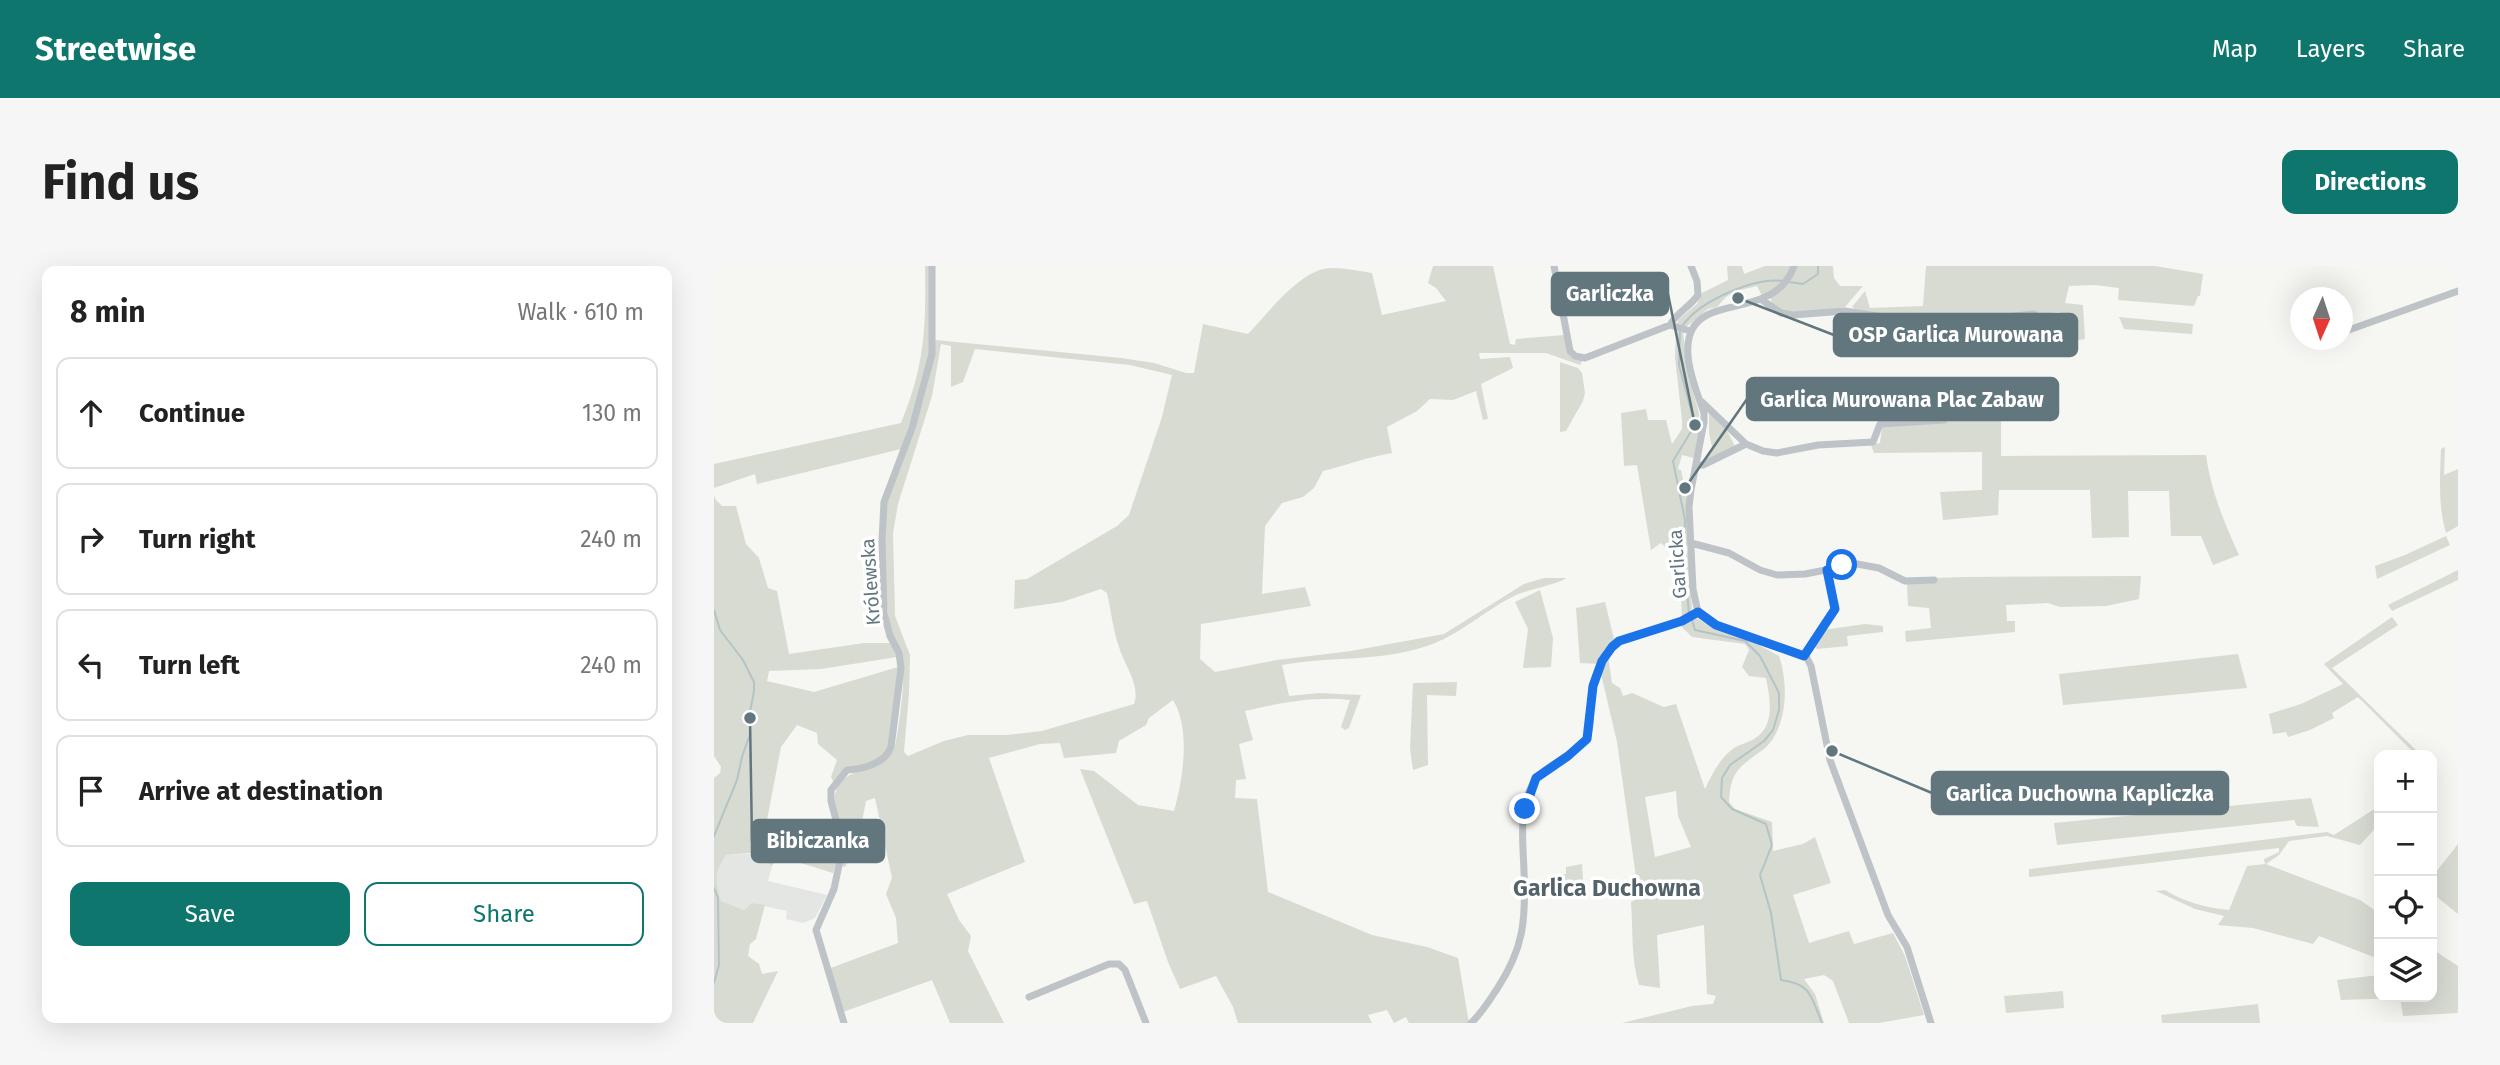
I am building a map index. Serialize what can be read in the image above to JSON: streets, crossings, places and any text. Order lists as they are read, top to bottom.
{
  "streets": {
    "street": ["Garlicka", "Królewska"]
  },
  "districts": ["Garlica Duchowna"],
  "places": [
    "OSP Garlica Murowana",
    "Garliczka",
    "Garlica Murowana Plac Zabaw",
    "Bibiczanka",
    "Garlica Duchowna Kapliczka"
  ],
  "north": "bottom",
  "page": {
    "header": "Streetwise",
    "nav": ["Map", "Layers", "Share"],
    "buttons": [
      "Directions",
      ["Save", "Share"]
    ],
    "title": "Find us",
    "heading": ["8 min", "Walk · 610 m"],
    "list": [
      ["Continue", "130 m"],
      ["Turn right", "240 m"],
      ["Turn left", "240 m"],
      "Arrive at destination"
    ],
    "map_buttons": ["+", "−"]
  }
}
